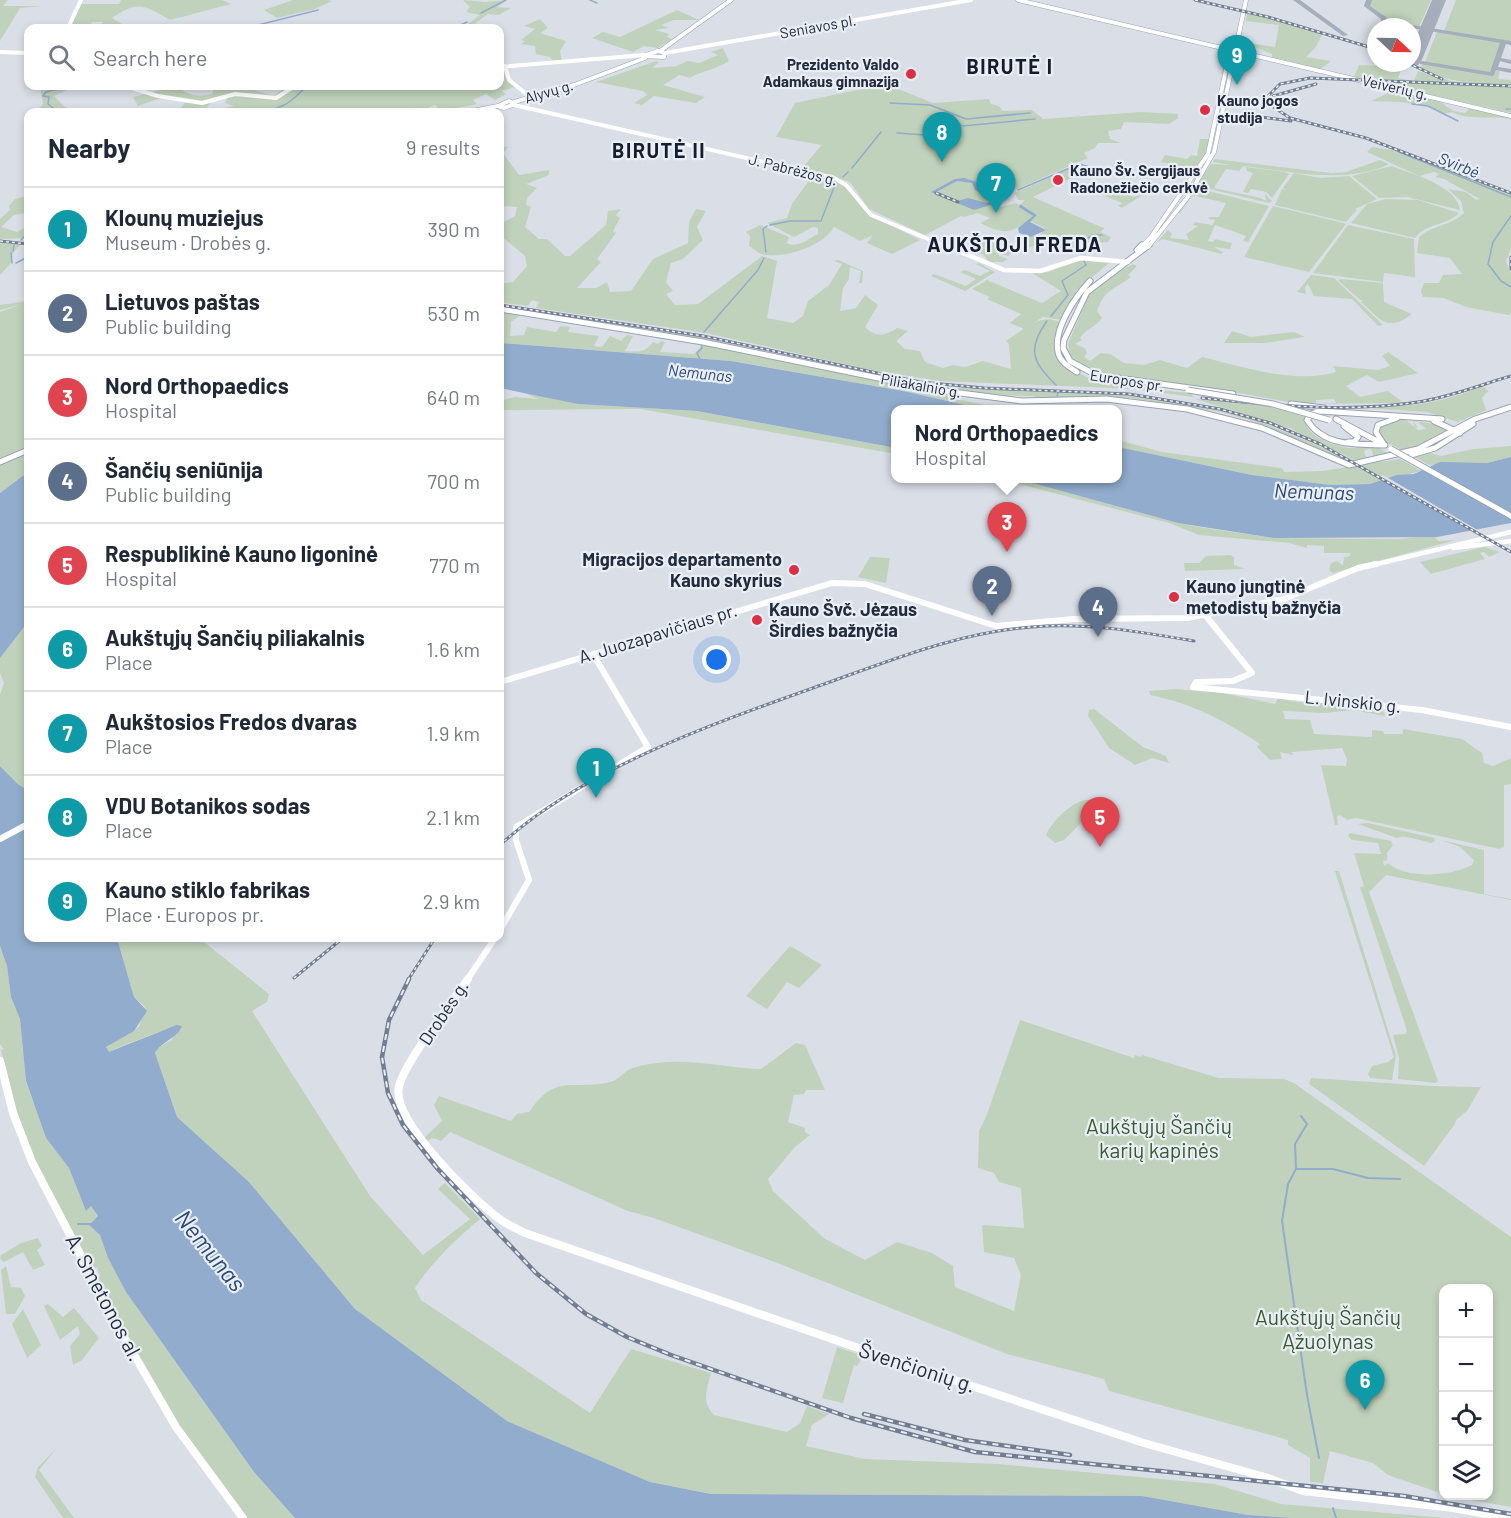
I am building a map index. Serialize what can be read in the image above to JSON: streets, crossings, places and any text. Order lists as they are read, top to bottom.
{
  "streets": {
    "main road": [
      "Seniavos pl.",
      "Veiverių g.",
      "Alyvų g.",
      "Europos pr.",
      "Piliakalnio g."
    ],
    "street": [
      "J. Pabrėžos g.",
      "A. Juozapavičiaus pr.",
      "L. Ivinskio g.",
      "Drobės g.",
      "A. Smetonos al.",
      "Švenčionių g."
    ]
  },
  "crossings": [
    ["Seniavos pl.", "Alyvų g."],
    ["Veiverių g.", "Europos pr."],
    ["Alyvų g.", "J. Pabrėžos g."],
    ["J. Pabrėžos g.", "Europos pr."],
    ["A. Juozapavičiaus pr.", "L. Ivinskio g."],
    ["Drobės g.", "Švenčionių g."]
  ],
  "districts": ["BIRUTĖ I", "BIRUTĖ II", "AUKŠTOJI FREDA"],
  "water": ["Svirbė", "Nemunas"],
  "parks": ["Aukštųjų Šančių karių kapinės", "Aukštųjų Šančių Ąžuolynas"],
  "places": [
    "Prezidento Valdo Adamkaus gimnazija",
    "Kauno jogos studija",
    "Kauno Šv. Sergijaus Radonežiečio cerkvė",
    "Migracijos departamento Kauno skyrius",
    "Kauno jungtinė metodistų bažnyčia",
    "Kauno Švč. Jėzaus Širdies bažnyčia"
  ],
  "north": "right",
  "page": {
    "search": "Search here",
    "pins": [
      "9",
      "8",
      "7",
      "3",
      "2",
      "4",
      "1",
      "5",
      "6"
    ],
    "heading": ["Nearby", "9 results"],
    "list": [
      {
        "mark": "1",
        "name": "Klounų muziejus",
        "note": "Museum · Drobės g.",
        "value": "390 m"
      },
      {
        "mark": "2",
        "name": "Lietuvos paštas",
        "note": "Public building",
        "value": "530 m"
      },
      {
        "mark": "3",
        "name": "Nord Orthopaedics",
        "note": "Hospital",
        "value": "640 m"
      },
      {
        "mark": "4",
        "name": "Šančių seniūnija",
        "note": "Public building",
        "value": "700 m"
      },
      {
        "mark": "5",
        "name": "Respublikinė Kauno ligoninė",
        "note": "Hospital",
        "value": "770 m"
      },
      {
        "mark": "6",
        "name": "Aukštųjų Šančių piliakalnis",
        "note": "Place",
        "value": "1.6 km"
      },
      {
        "mark": "7",
        "name": "Aukštosios Fredos dvaras",
        "note": "Place",
        "value": "1.9 km"
      },
      {
        "mark": "8",
        "name": "VDU Botanikos sodas",
        "note": "Place",
        "value": "2.1 km"
      },
      {
        "mark": "9",
        "name": "Kauno stiklo fabrikas",
        "note": "Place · Europos pr.",
        "value": "2.9 km"
      }
    ],
    "popup": ["Nord Orthopaedics", "Hospital"],
    "map_buttons": ["+", "−"]
  }
}
